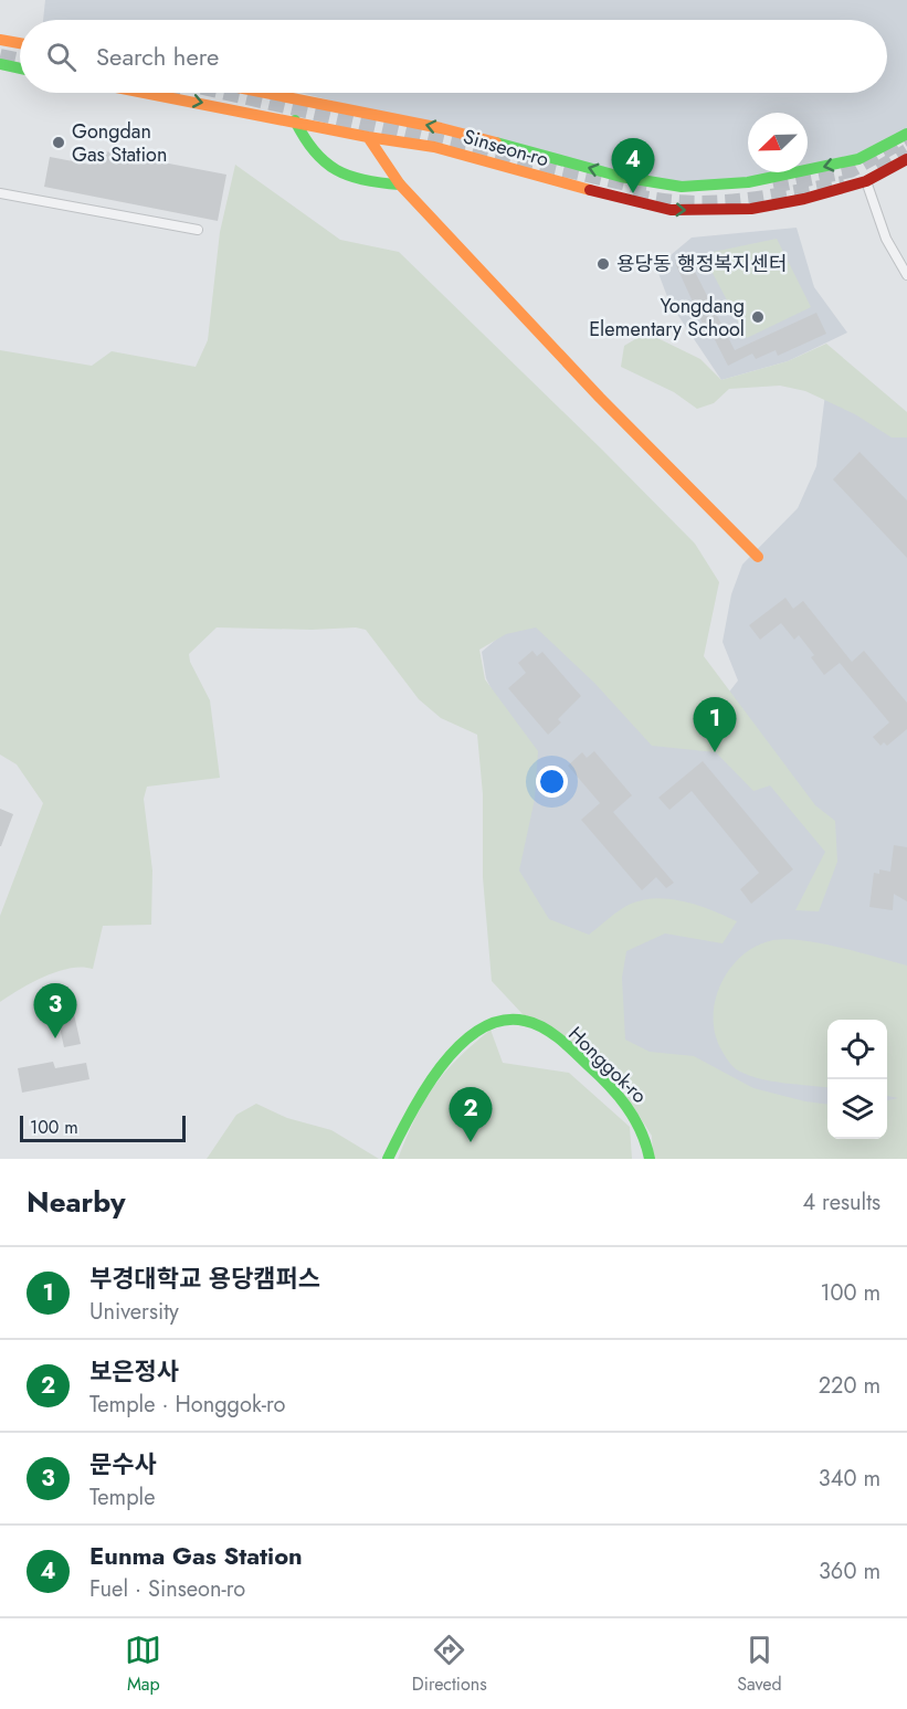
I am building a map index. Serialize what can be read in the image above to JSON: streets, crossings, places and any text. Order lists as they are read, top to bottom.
{
  "streets": {
    "main road": ["Sinseon-ro", "Honggok-ro"]
  },
  "places": ["Gongdan Gas Station", "용당동 행정복지센터", "Yongdang Elementary School"],
  "scale_bar": "100 m",
  "north": "bottom left",
  "page": {
    "search": "Search here",
    "pins": [
      "4",
      "1",
      "3",
      "2"
    ],
    "scale": "100 m",
    "heading": ["Nearby", "4 results"],
    "list": [
      {
        "mark": "1",
        "name": "부경대학교 용당캠퍼스",
        "note": "University",
        "value": "100 m"
      },
      {
        "mark": "2",
        "name": "보은정사",
        "note": "Temple · Honggok-ro",
        "value": "220 m"
      },
      {
        "mark": "3",
        "name": "문수사",
        "note": "Temple",
        "value": "340 m"
      },
      {
        "mark": "4",
        "name": "Eunma Gas Station",
        "note": "Fuel · Sinseon-ro",
        "value": "360 m"
      }
    ],
    "nav": ["Map", "Directions", "Saved"]
  }
}
